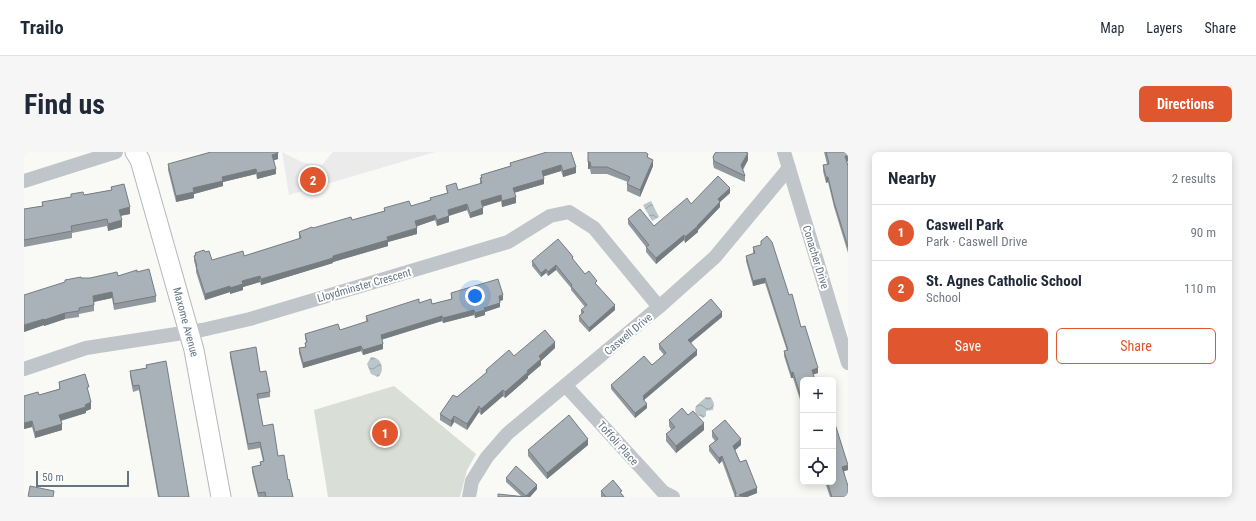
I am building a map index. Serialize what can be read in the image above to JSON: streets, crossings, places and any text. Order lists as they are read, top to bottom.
{
  "streets": {
    "street": [
      "Conacher Drive",
      "Lloydminster Crescent",
      "Maxome Avenue",
      "Caswell Drive",
      "Toffoli Place"
    ]
  },
  "crossings": [
    ["Conacher Drive", "Caswell Drive"],
    ["Lloydminster Crescent", "Maxome Avenue"],
    ["Lloydminster Crescent", "Caswell Drive"],
    ["Caswell Drive", "Toffoli Place"]
  ],
  "scale_bar": "50 m",
  "page": {
    "header": "Trailo",
    "nav": ["Map", "Layers", "Share"],
    "buttons": [
      "Directions",
      ["Save", "Share"]
    ],
    "title": "Find us",
    "heading": ["Nearby", "2 results"],
    "pins": ["2", "1"],
    "list": [
      {
        "mark": "1",
        "name": "Caswell Park",
        "note": "Park · Caswell Drive",
        "value": "90 m"
      },
      {
        "mark": "2",
        "name": "St. Agnes Catholic School",
        "note": "School",
        "value": "110 m"
      }
    ],
    "map_buttons": ["+", "−"],
    "scale": "50 m"
  }
}
